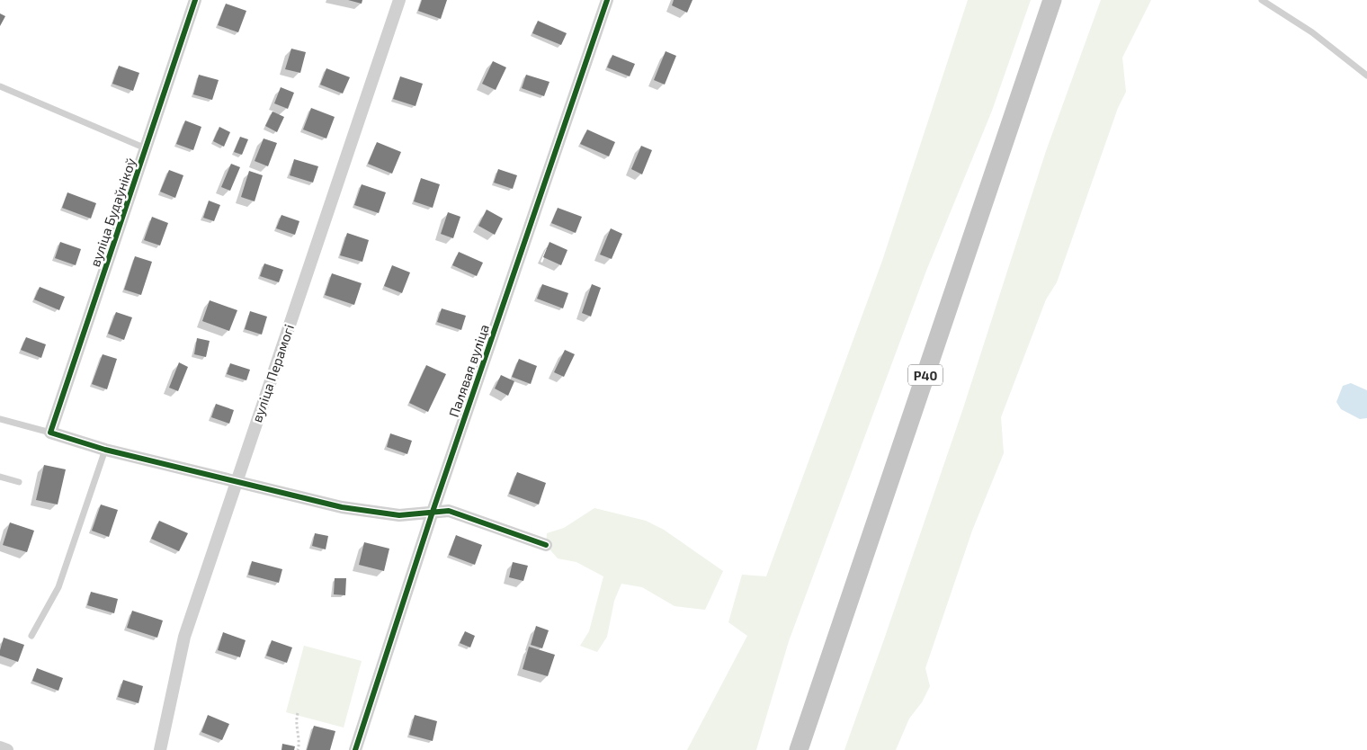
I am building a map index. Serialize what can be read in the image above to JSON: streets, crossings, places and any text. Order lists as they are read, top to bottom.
{
  "streets": {
    "main road": ["Р40"],
    "street": ["вуліца Будаўнікоў", "Палявая вуліца", "вуліца Перамогі"]
  }
}
